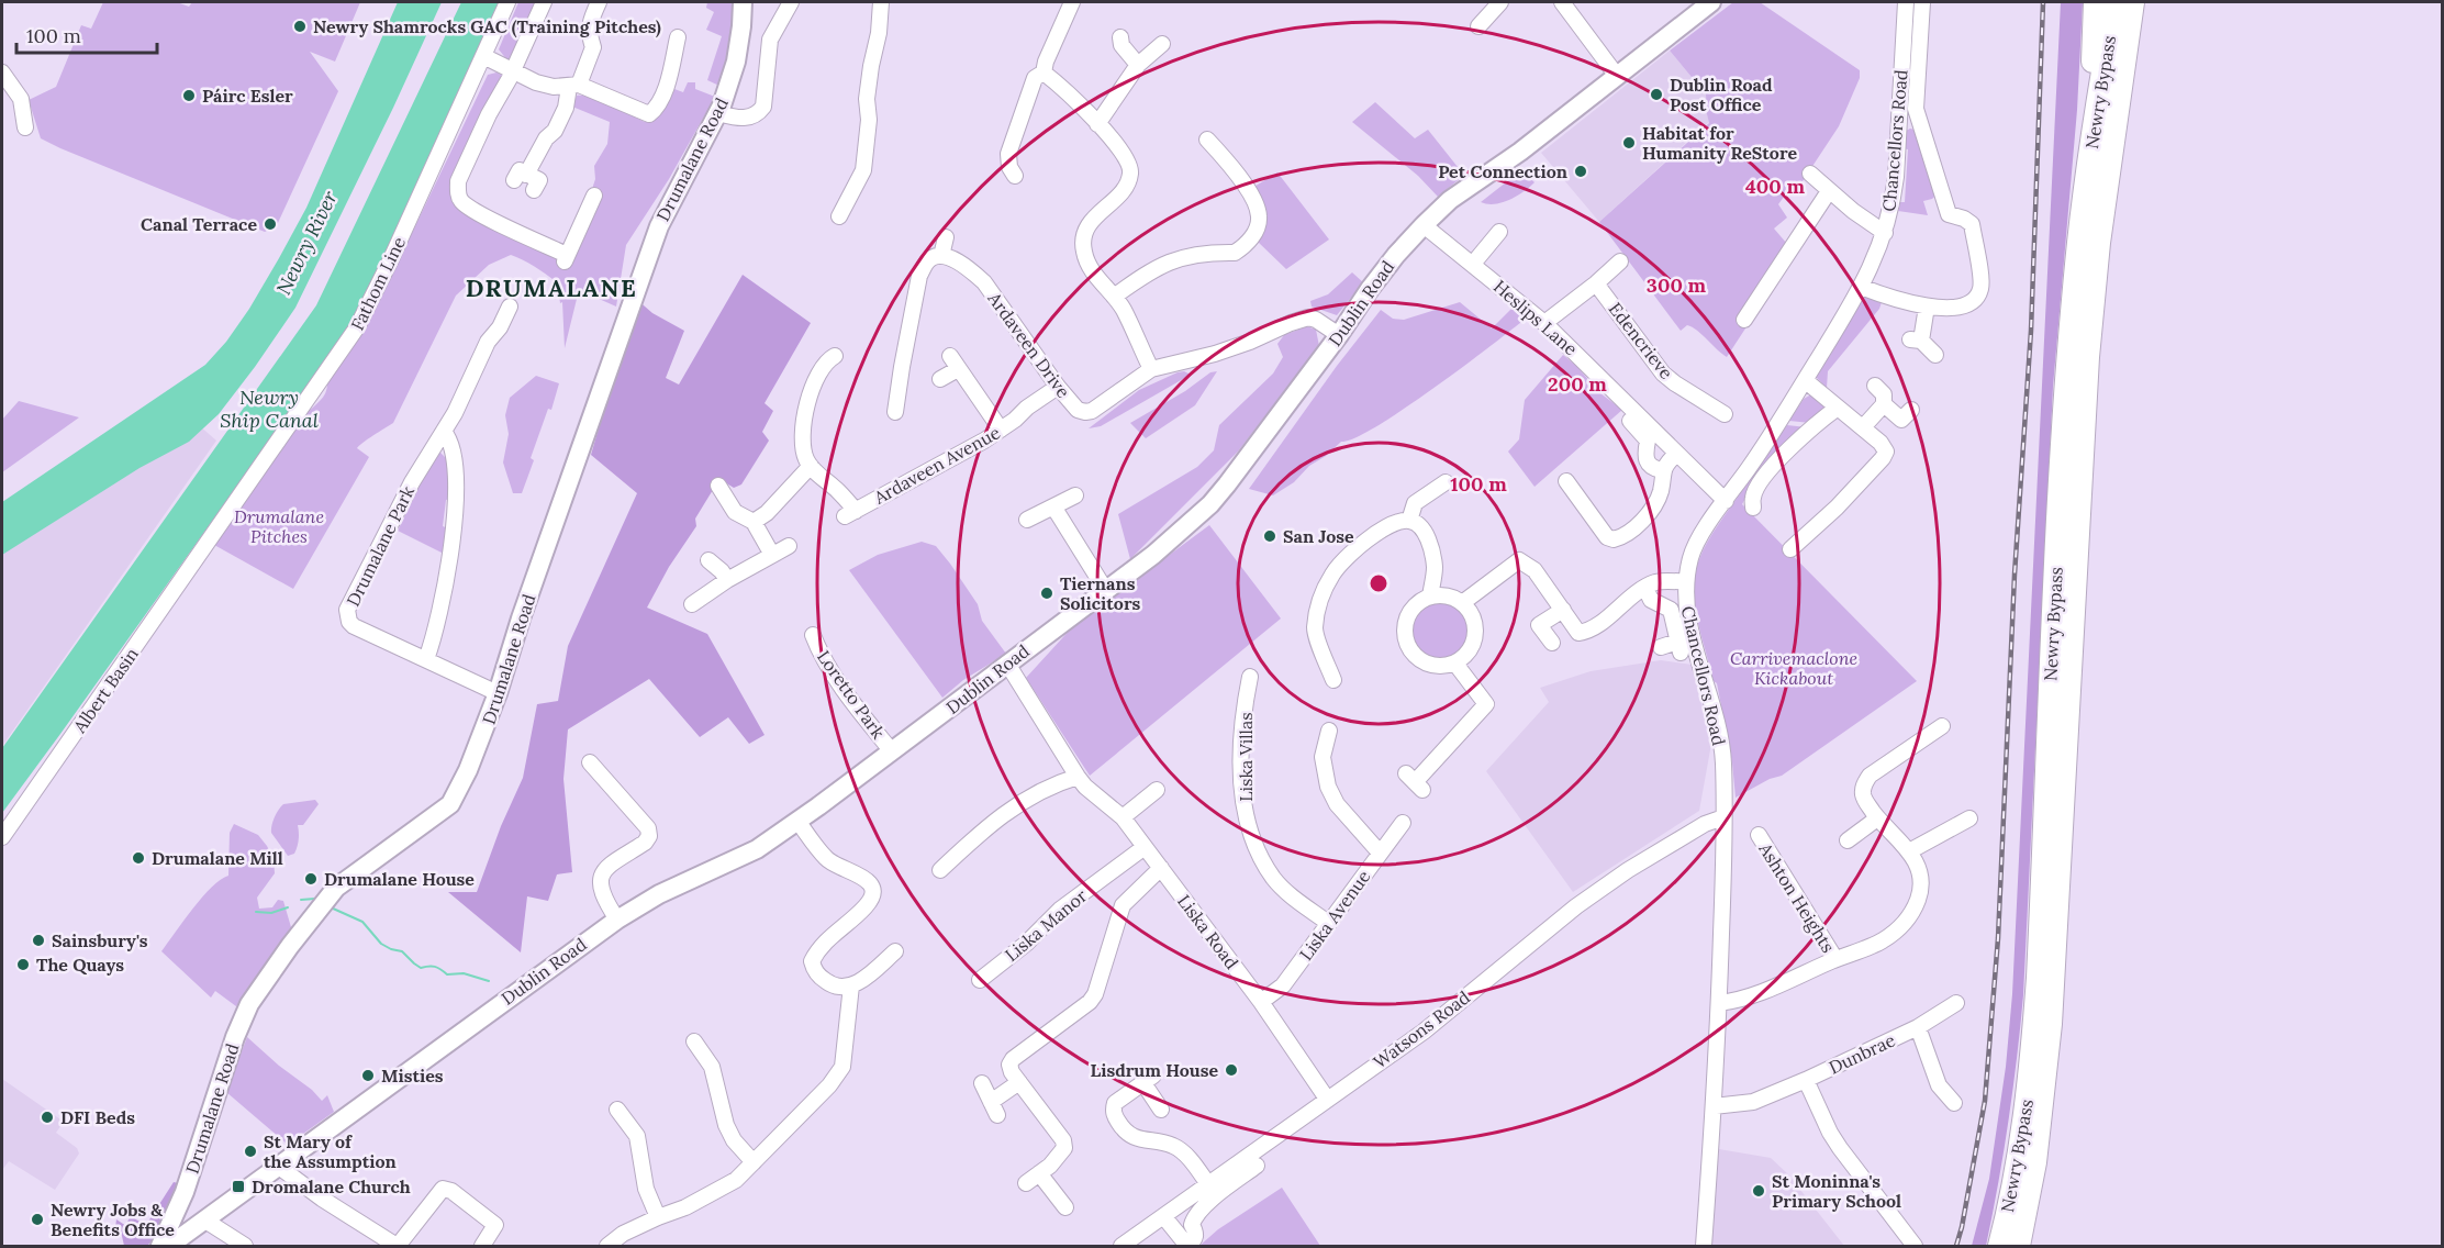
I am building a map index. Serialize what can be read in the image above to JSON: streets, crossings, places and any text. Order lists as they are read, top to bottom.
{
  "streets": {
    "highway": ["Newry Bypass"],
    "main road": ["Drumalane Road", "Dublin Road"],
    "street": [
      "Chancellors Road",
      "Fathom Line",
      "Heslips Lane",
      "Edencrieve",
      "Ardaveen Drive",
      "Ardaveen Avenue",
      "Drumalane Park",
      "Albert Basin",
      "Loretto Park",
      "Liska Villas",
      "Ashton Heights",
      "Liska Avenue",
      "Liska Manor",
      "Liska Road",
      "Watsons Road",
      "Dunbrae"
    ]
  },
  "crossings": [
    ["Chancellors Road", "Heslips Lane"],
    ["Chancellors Road", "Ashton Heights"],
    ["Chancellors Road", "Watsons Road"],
    ["Chancellors Road", "Dunbrae"],
    ["Drumalane Road", "Drumalane Park"],
    ["Fathom Line", "Albert Basin"],
    ["Dublin Road", "Heslips Lane"],
    ["Dublin Road", "Loretto Park"],
    ["Dublin Road", "Liska Road"],
    ["Heslips Lane", "Edencrieve"],
    ["Ardaveen Drive", "Ardaveen Avenue"],
    ["Liska Villas", "Liska Avenue"],
    ["Liska Avenue", "Liska Road"],
    ["Liska Manor", "Liska Road"],
    ["Liska Road", "Watsons Road"]
  ],
  "districts": ["DRUMALANE"],
  "water": ["Newry River", "Newry Ship Canal"],
  "parks": ["Drumalane Pitches", "Carrivemaclone Kickabout"],
  "places": {
    "other": [
      "Newry Shamrocks GAC (Training Pitches)",
      "Dublin Road Post Office",
      "Páirc Esler",
      "Habitat for Humanity ReStore",
      "Pet Connection",
      "Canal Terrace",
      "San Jose",
      "Tiernans Solicitors",
      "Drumalane Mill",
      "Drumalane House",
      "Sainsbury's",
      "The Quays",
      "Lisdrum House",
      "Misties",
      "DFI Beds",
      "St Mary of the Assumption",
      "St Moninna's Primary School",
      "Newry Jobs & Benefits Office"
    ],
    "transit": ["Dromalane Church"]
  },
  "scale_bar": "100 m",
  "rings": [
    "400 m",
    "300 m",
    "200 m",
    "100 m"
  ]
}
